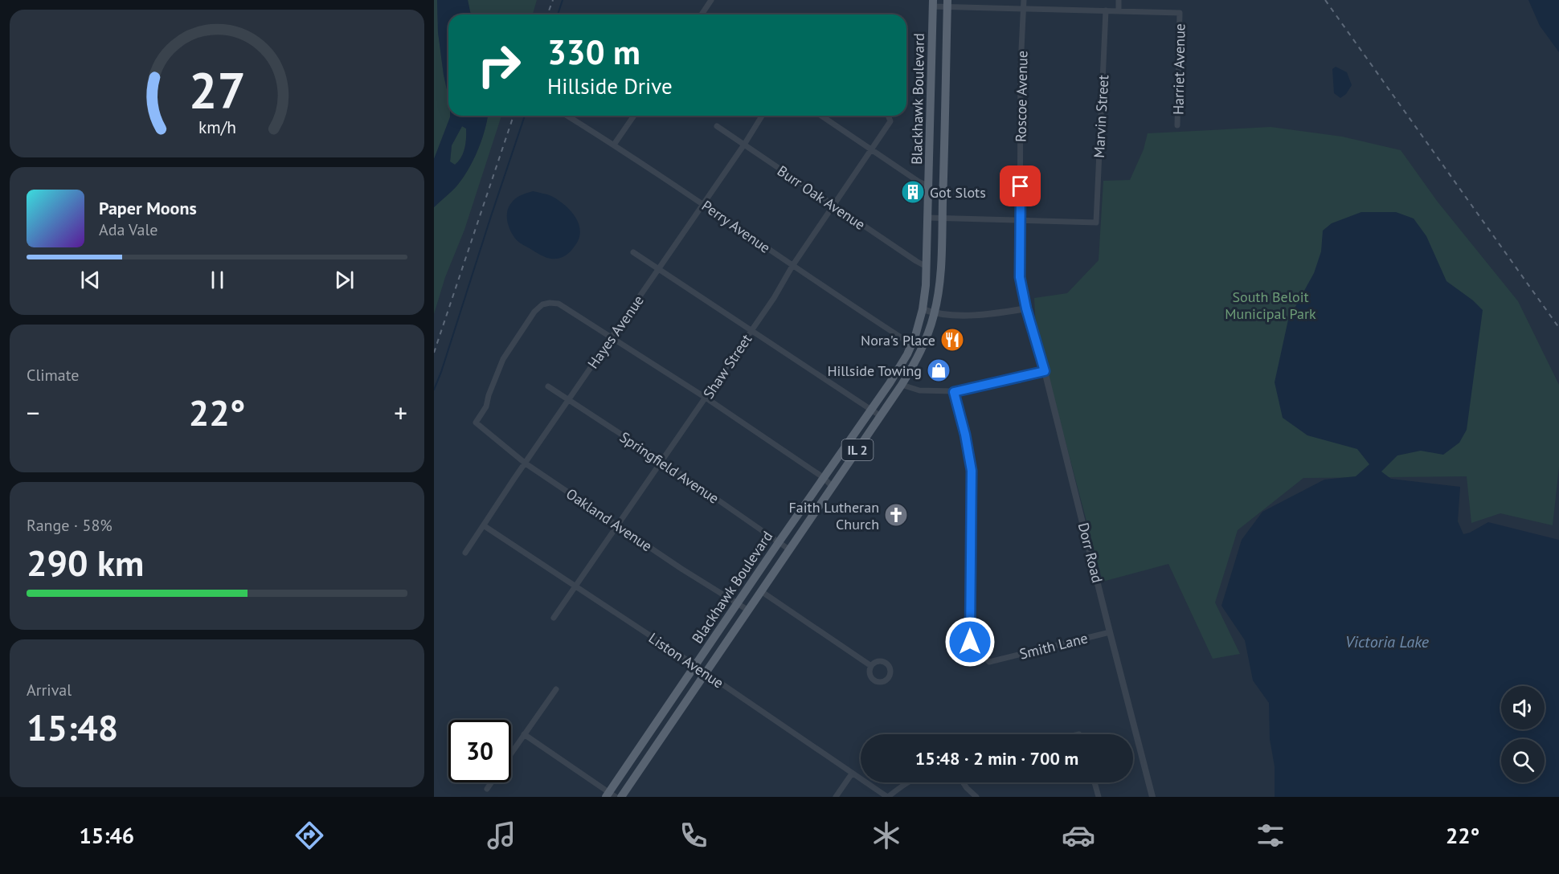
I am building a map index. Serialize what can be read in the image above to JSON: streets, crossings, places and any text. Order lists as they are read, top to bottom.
{
  "streets": {
    "main road": ["Blackhawk Boulevard", "IL 2"],
    "street": [
      "Harriet Avenue",
      "Roscoe Avenue",
      "Marvin Street",
      "Burr Oak Avenue",
      "Perry Avenue",
      "Hayes Avenue",
      "Shaw Street",
      "Springfield Avenue",
      "Oakland Avenue",
      "Dorr Road",
      "Smith Lane",
      "Liston Avenue"
    ]
  },
  "crossings": [
    ["Roscoe Avenue", "Marvin Street"],
    ["Roscoe Avenue", "Dorr Road"],
    ["Blackhawk Boulevard", "Burr Oak Avenue"],
    ["Blackhawk Boulevard", "Perry Avenue"],
    ["Blackhawk Boulevard", "Springfield Avenue"],
    ["Blackhawk Boulevard", "Oakland Avenue"],
    ["Blackhawk Boulevard", "Liston Avenue"],
    ["Burr Oak Avenue", "Hayes Avenue"],
    ["Burr Oak Avenue", "Shaw Street"],
    ["Perry Avenue", "Hayes Avenue"],
    ["Perry Avenue", "Shaw Street"],
    ["Hayes Avenue", "Springfield Avenue"],
    ["Hayes Avenue", "Oakland Avenue"],
    ["Hayes Avenue", "Liston Avenue"],
    ["Shaw Street", "Springfield Avenue"],
    ["Shaw Street", "Oakland Avenue"],
    ["Shaw Street", "Liston Avenue"],
    ["Dorr Road", "Smith Lane"]
  ],
  "water": ["Victoria Lake"],
  "parks": ["South Beloit Municipal Park"],
  "places": {
    "building": ["Got Slots"],
    "restaurant": ["Nora's Place"],
    "shop": ["Hillside Towing"],
    "church": ["Faith Lutheran Church"]
  },
  "page": {
    "turn": ["330 m", "Hillside Drive"],
    "song": ["Paper Moons", "Ada Vale"],
    "tile": [
      "Climate",
      ["Range · 58%", "290 km"],
      ["Arrival", "15:48"]
    ],
    "heat": ["−", "22°", "+"],
    "limit": "30",
    "trip": "15:48 · 2 min · 700 m",
    "tabs": ["15:46", "22°"],
    "gauge": ["27", "km/h"]
  }
}
